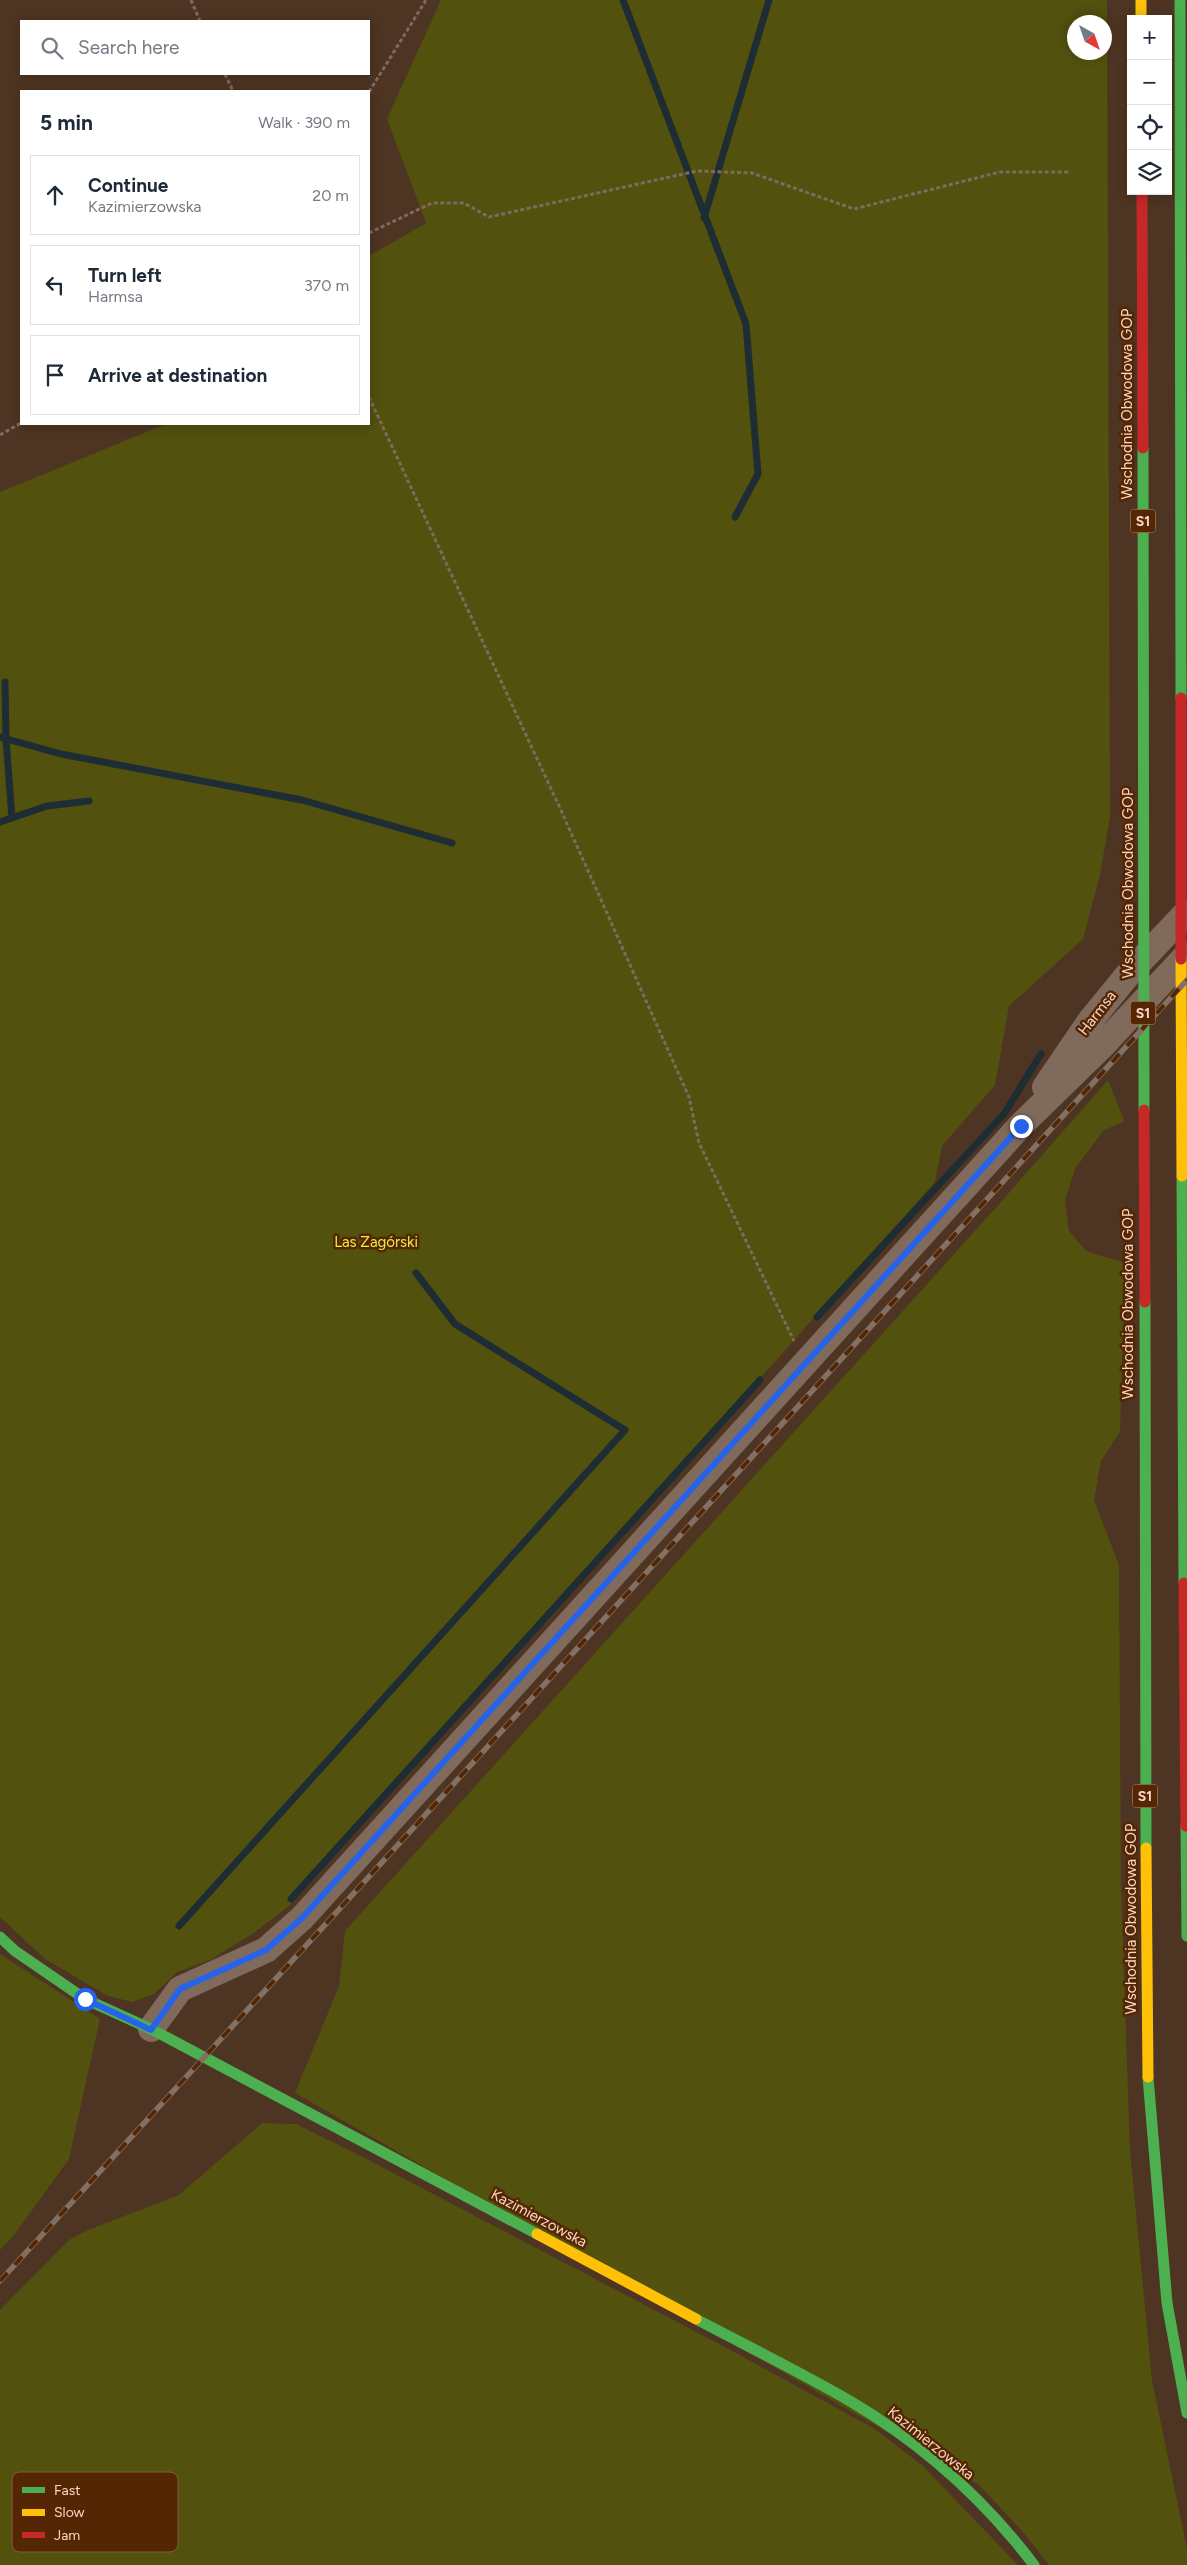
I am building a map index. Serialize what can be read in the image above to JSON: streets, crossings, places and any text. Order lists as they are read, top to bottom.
{
  "streets": {
    "main road": ["Wschodnia Obwodowa GOP", "S1", "Kazimierzowska"],
    "street": ["Harmsa"]
  },
  "crossings": [
    ["Harmsa", "Kazimierzowska"]
  ],
  "parks": ["Las Zagórski"],
  "legend": ["Fast", "Slow", "Jam"],
  "north": "bottom right",
  "page": {
    "map_buttons": ["+", "−"],
    "search": "Search here",
    "heading": ["5 min", "Walk · 390 m"],
    "list": [
      ["Continue", "Kazimierzowska", "20 m"],
      ["Turn left", "Harmsa", "370 m"],
      "Arrive at destination"
    ]
  }
}
